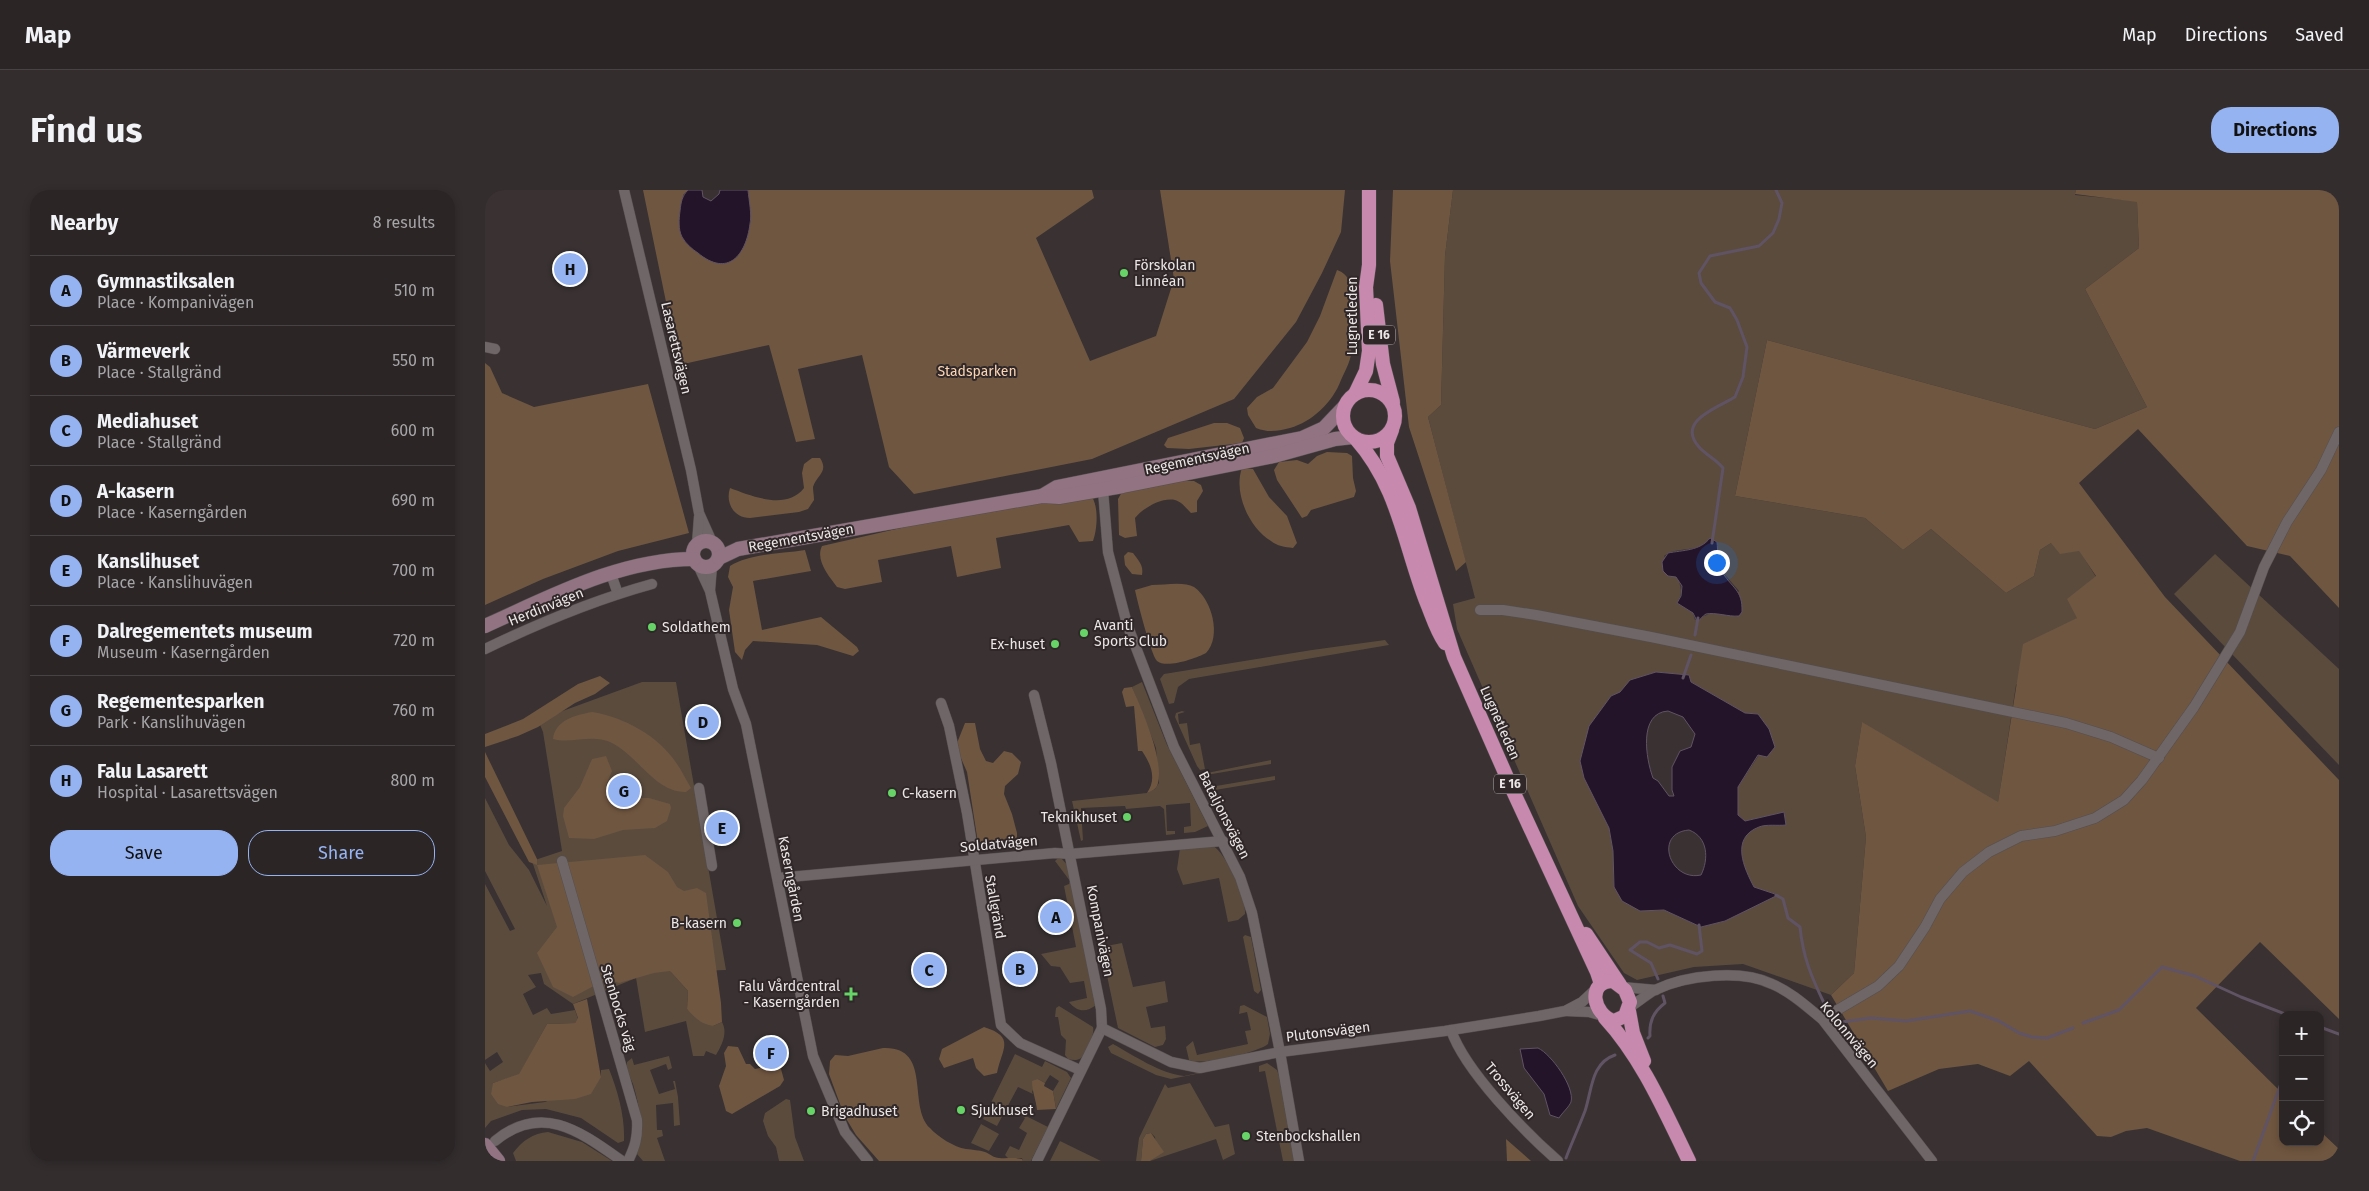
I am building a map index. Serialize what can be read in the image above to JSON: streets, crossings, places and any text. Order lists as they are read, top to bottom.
{
  "streets": {
    "highway": ["Lugnetleden", "E 16"],
    "main road": ["Regementsvägen"],
    "street": [
      "Lasarettsvägen",
      "Herdinvägen",
      "Bataljonsvägen",
      "Soldatvägen",
      "Kaserngården",
      "Stallgränd",
      "Kompanivägen",
      "Stenbocks väg",
      "Plutonsvägen",
      "Kolonnvägen",
      "Trossvägen"
    ]
  },
  "crossings": [
    ["Lugnetleden", "E 16"],
    ["Lugnetleden", "Regementsvägen"],
    ["Lugnetleden", "Plutonsvägen"],
    ["Lugnetleden", "Kolonnvägen"],
    ["E 16", "Regementsvägen"],
    ["E 16", "Plutonsvägen"],
    ["E 16", "Kolonnvägen"],
    ["Lasarettsvägen", "Regementsvägen"],
    ["Lasarettsvägen", "Kaserngården"],
    ["Regementsvägen", "Bataljonsvägen"],
    ["Regementsvägen", "Kaserngården"],
    ["Bataljonsvägen", "Soldatvägen"],
    ["Bataljonsvägen", "Plutonsvägen"],
    ["Soldatvägen", "Kaserngården"],
    ["Soldatvägen", "Stallgränd"],
    ["Soldatvägen", "Kompanivägen"],
    ["Kompanivägen", "Plutonsvägen"],
    ["Plutonsvägen", "Kolonnvägen"],
    ["Plutonsvägen", "Trossvägen"]
  ],
  "parks": ["Stadsparken"],
  "places": {
    "other": [
      "Förskolan Linnéan",
      "Soldathem",
      "Avanti Sports Club",
      "Ex-huset",
      "C-kasern",
      "Teknikhuset",
      "B-kasern",
      "Sjukhuset",
      "Brigadhuset",
      "Stenbockshallen"
    ],
    "health": ["Falu Vårdcentral - Kaserngården"]
  },
  "page": {
    "header": "Map",
    "nav": ["Map", "Directions", "Saved"],
    "buttons": [
      "Directions",
      ["Save", "Share"]
    ],
    "title": "Find us",
    "heading": ["Nearby", "8 results"],
    "pins": [
      "H",
      "D",
      "G",
      "E",
      "A",
      "B",
      "C",
      "F"
    ],
    "list": [
      {
        "mark": "A",
        "name": "Gymnastiksalen",
        "note": "Place · Kompanivägen",
        "value": "510 m"
      },
      {
        "mark": "B",
        "name": "Värmeverk",
        "note": "Place · Stallgränd",
        "value": "550 m"
      },
      {
        "mark": "C",
        "name": "Mediahuset",
        "note": "Place · Stallgränd",
        "value": "600 m"
      },
      {
        "mark": "D",
        "name": "A-kasern",
        "note": "Place · Kaserngården",
        "value": "690 m"
      },
      {
        "mark": "E",
        "name": "Kanslihuset",
        "note": "Place · Kanslihuvägen",
        "value": "700 m"
      },
      {
        "mark": "F",
        "name": "Dalregementets museum",
        "note": "Museum · Kaserngården",
        "value": "720 m"
      },
      {
        "mark": "G",
        "name": "Regementesparken",
        "note": "Park · Kanslihuvägen",
        "value": "760 m"
      },
      {
        "mark": "H",
        "name": "Falu Lasarett",
        "note": "Hospital · Lasarettsvägen",
        "value": "800 m"
      }
    ],
    "map_buttons": ["+", "−"]
  }
}
